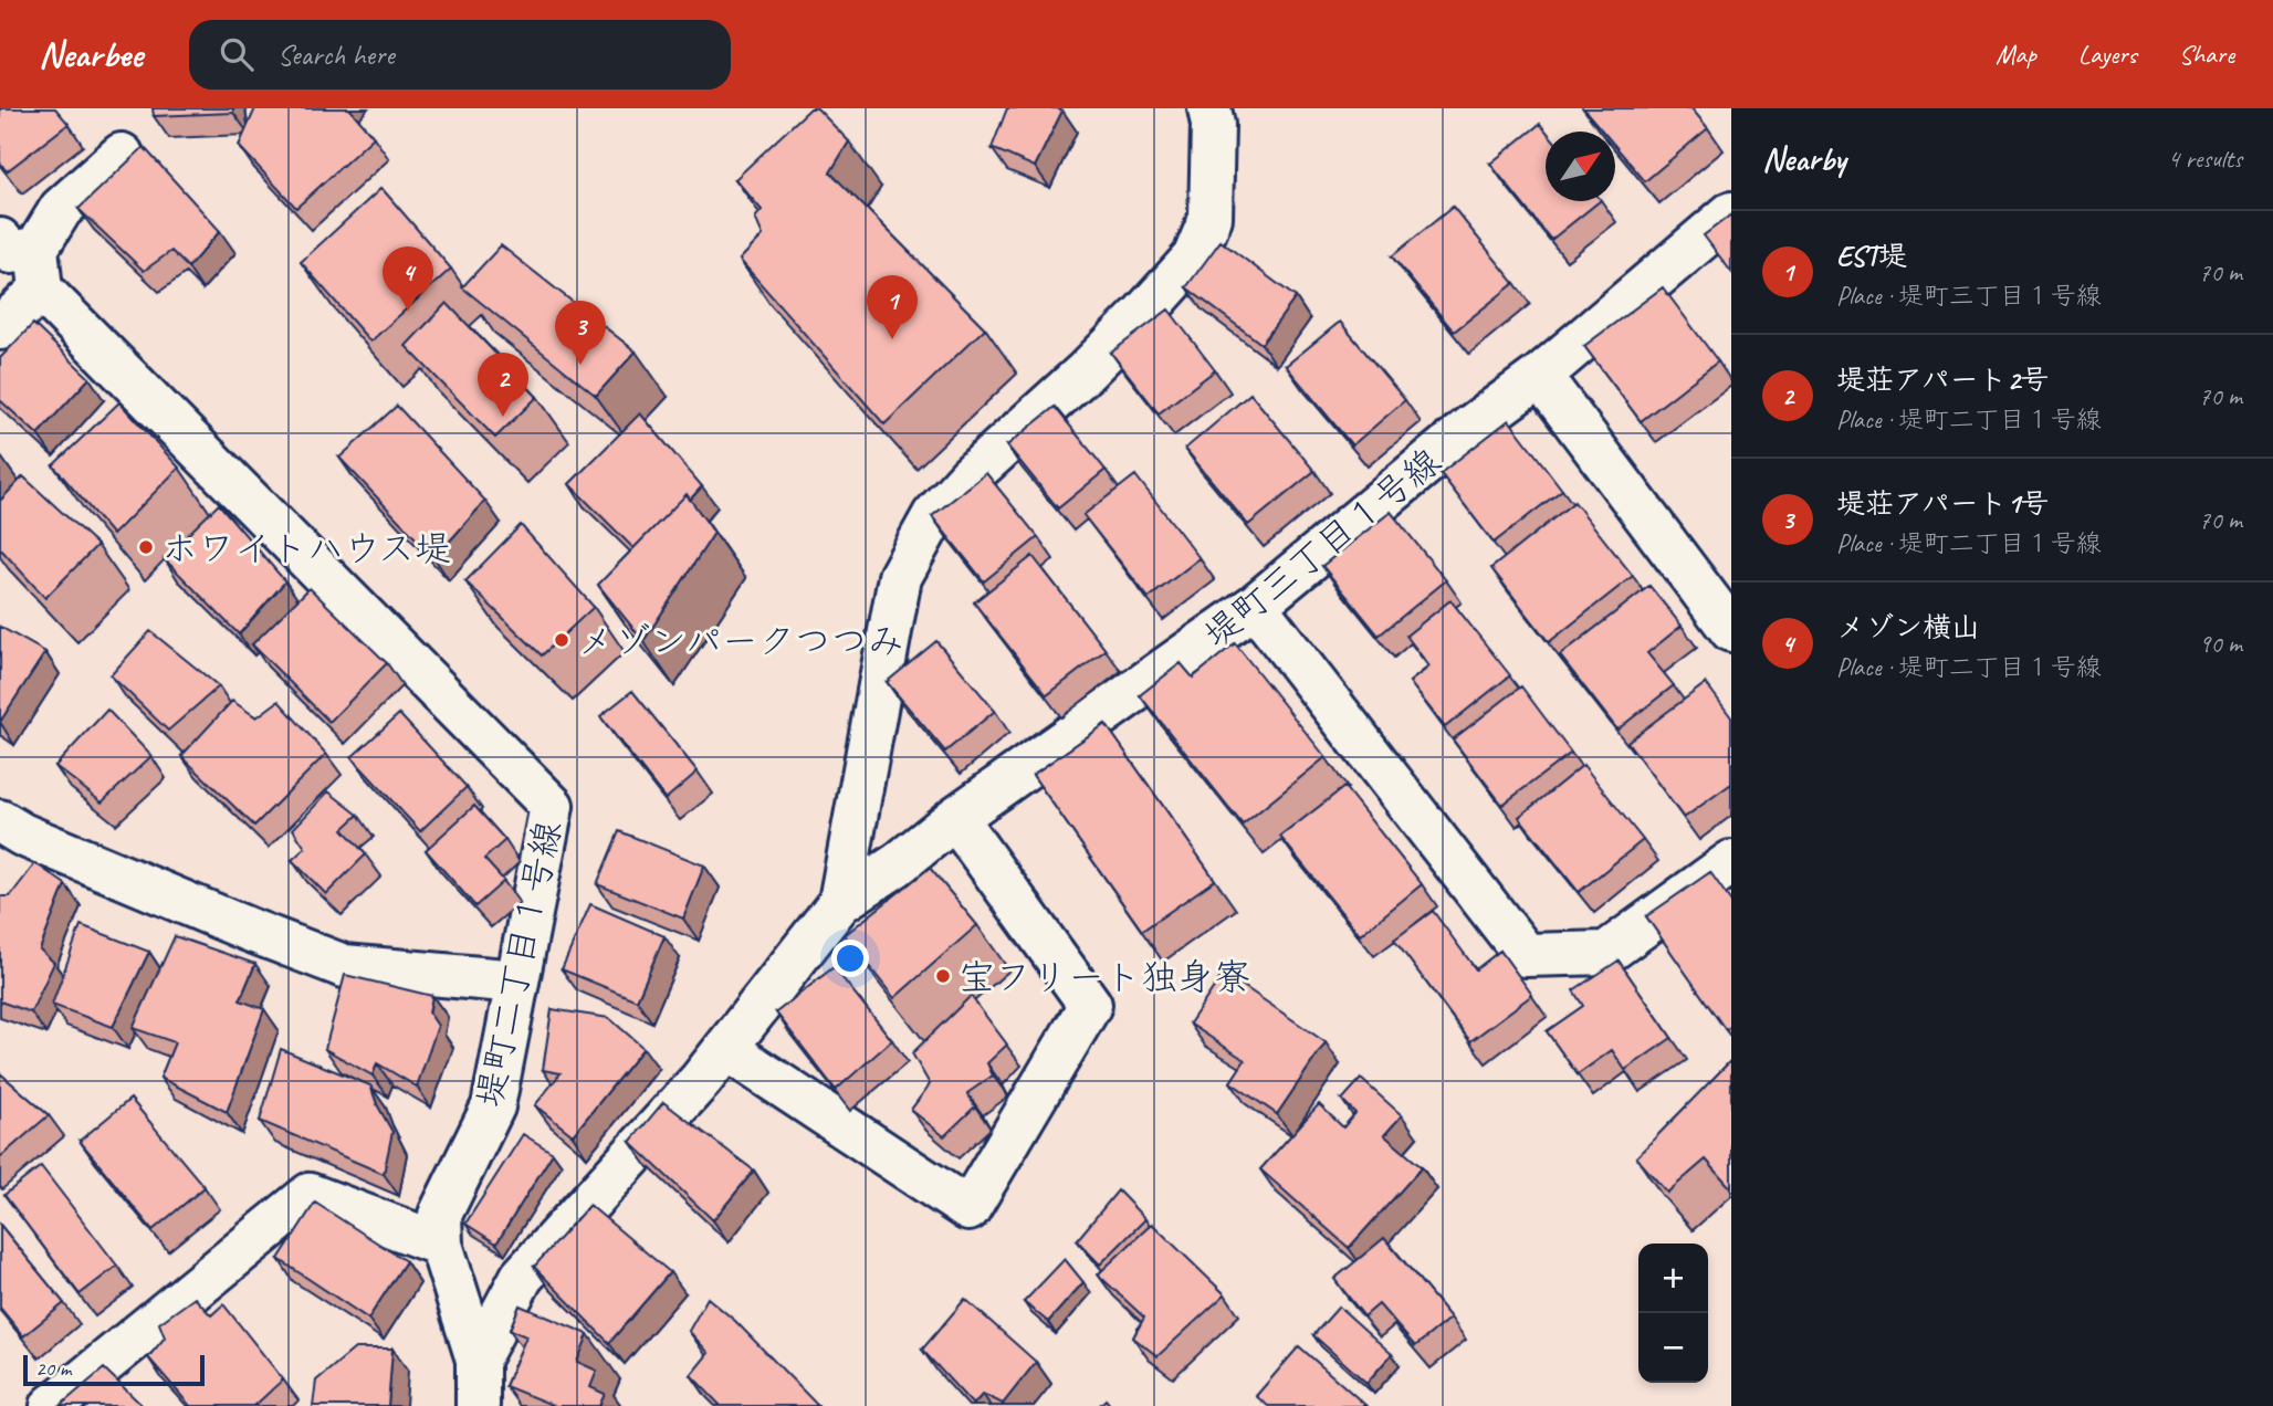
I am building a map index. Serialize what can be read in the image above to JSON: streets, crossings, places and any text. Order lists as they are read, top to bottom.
{
  "streets": {
    "street": ["堤町三丁目１号線", "堤町二丁目１号線"]
  },
  "places": ["ホワイトハウス堤", "メゾンパークつつみ", "宝フリート独身寮"],
  "scale_bar": "20 m",
  "north": "top right",
  "page": {
    "header": "Nearbee",
    "search": "Search here",
    "nav": ["Map", "Layers", "Share"],
    "heading": ["Nearby", "4 results"],
    "list": [
      {
        "mark": "1",
        "name": "EST堤",
        "note": "Place · 堤町三丁目１号線",
        "value": "70 m"
      },
      {
        "mark": "2",
        "name": "堤荘アパート2号",
        "note": "Place · 堤町二丁目１号線",
        "value": "70 m"
      },
      {
        "mark": "3",
        "name": "堤荘アパート1号",
        "note": "Place · 堤町二丁目１号線",
        "value": "70 m"
      },
      {
        "mark": "4",
        "name": "メゾン横山",
        "note": "Place · 堤町二丁目１号線",
        "value": "90 m"
      }
    ],
    "pins": [
      "4",
      "1",
      "3",
      "2"
    ],
    "map_buttons": ["+", "−"],
    "scale": "20 m"
  }
}
